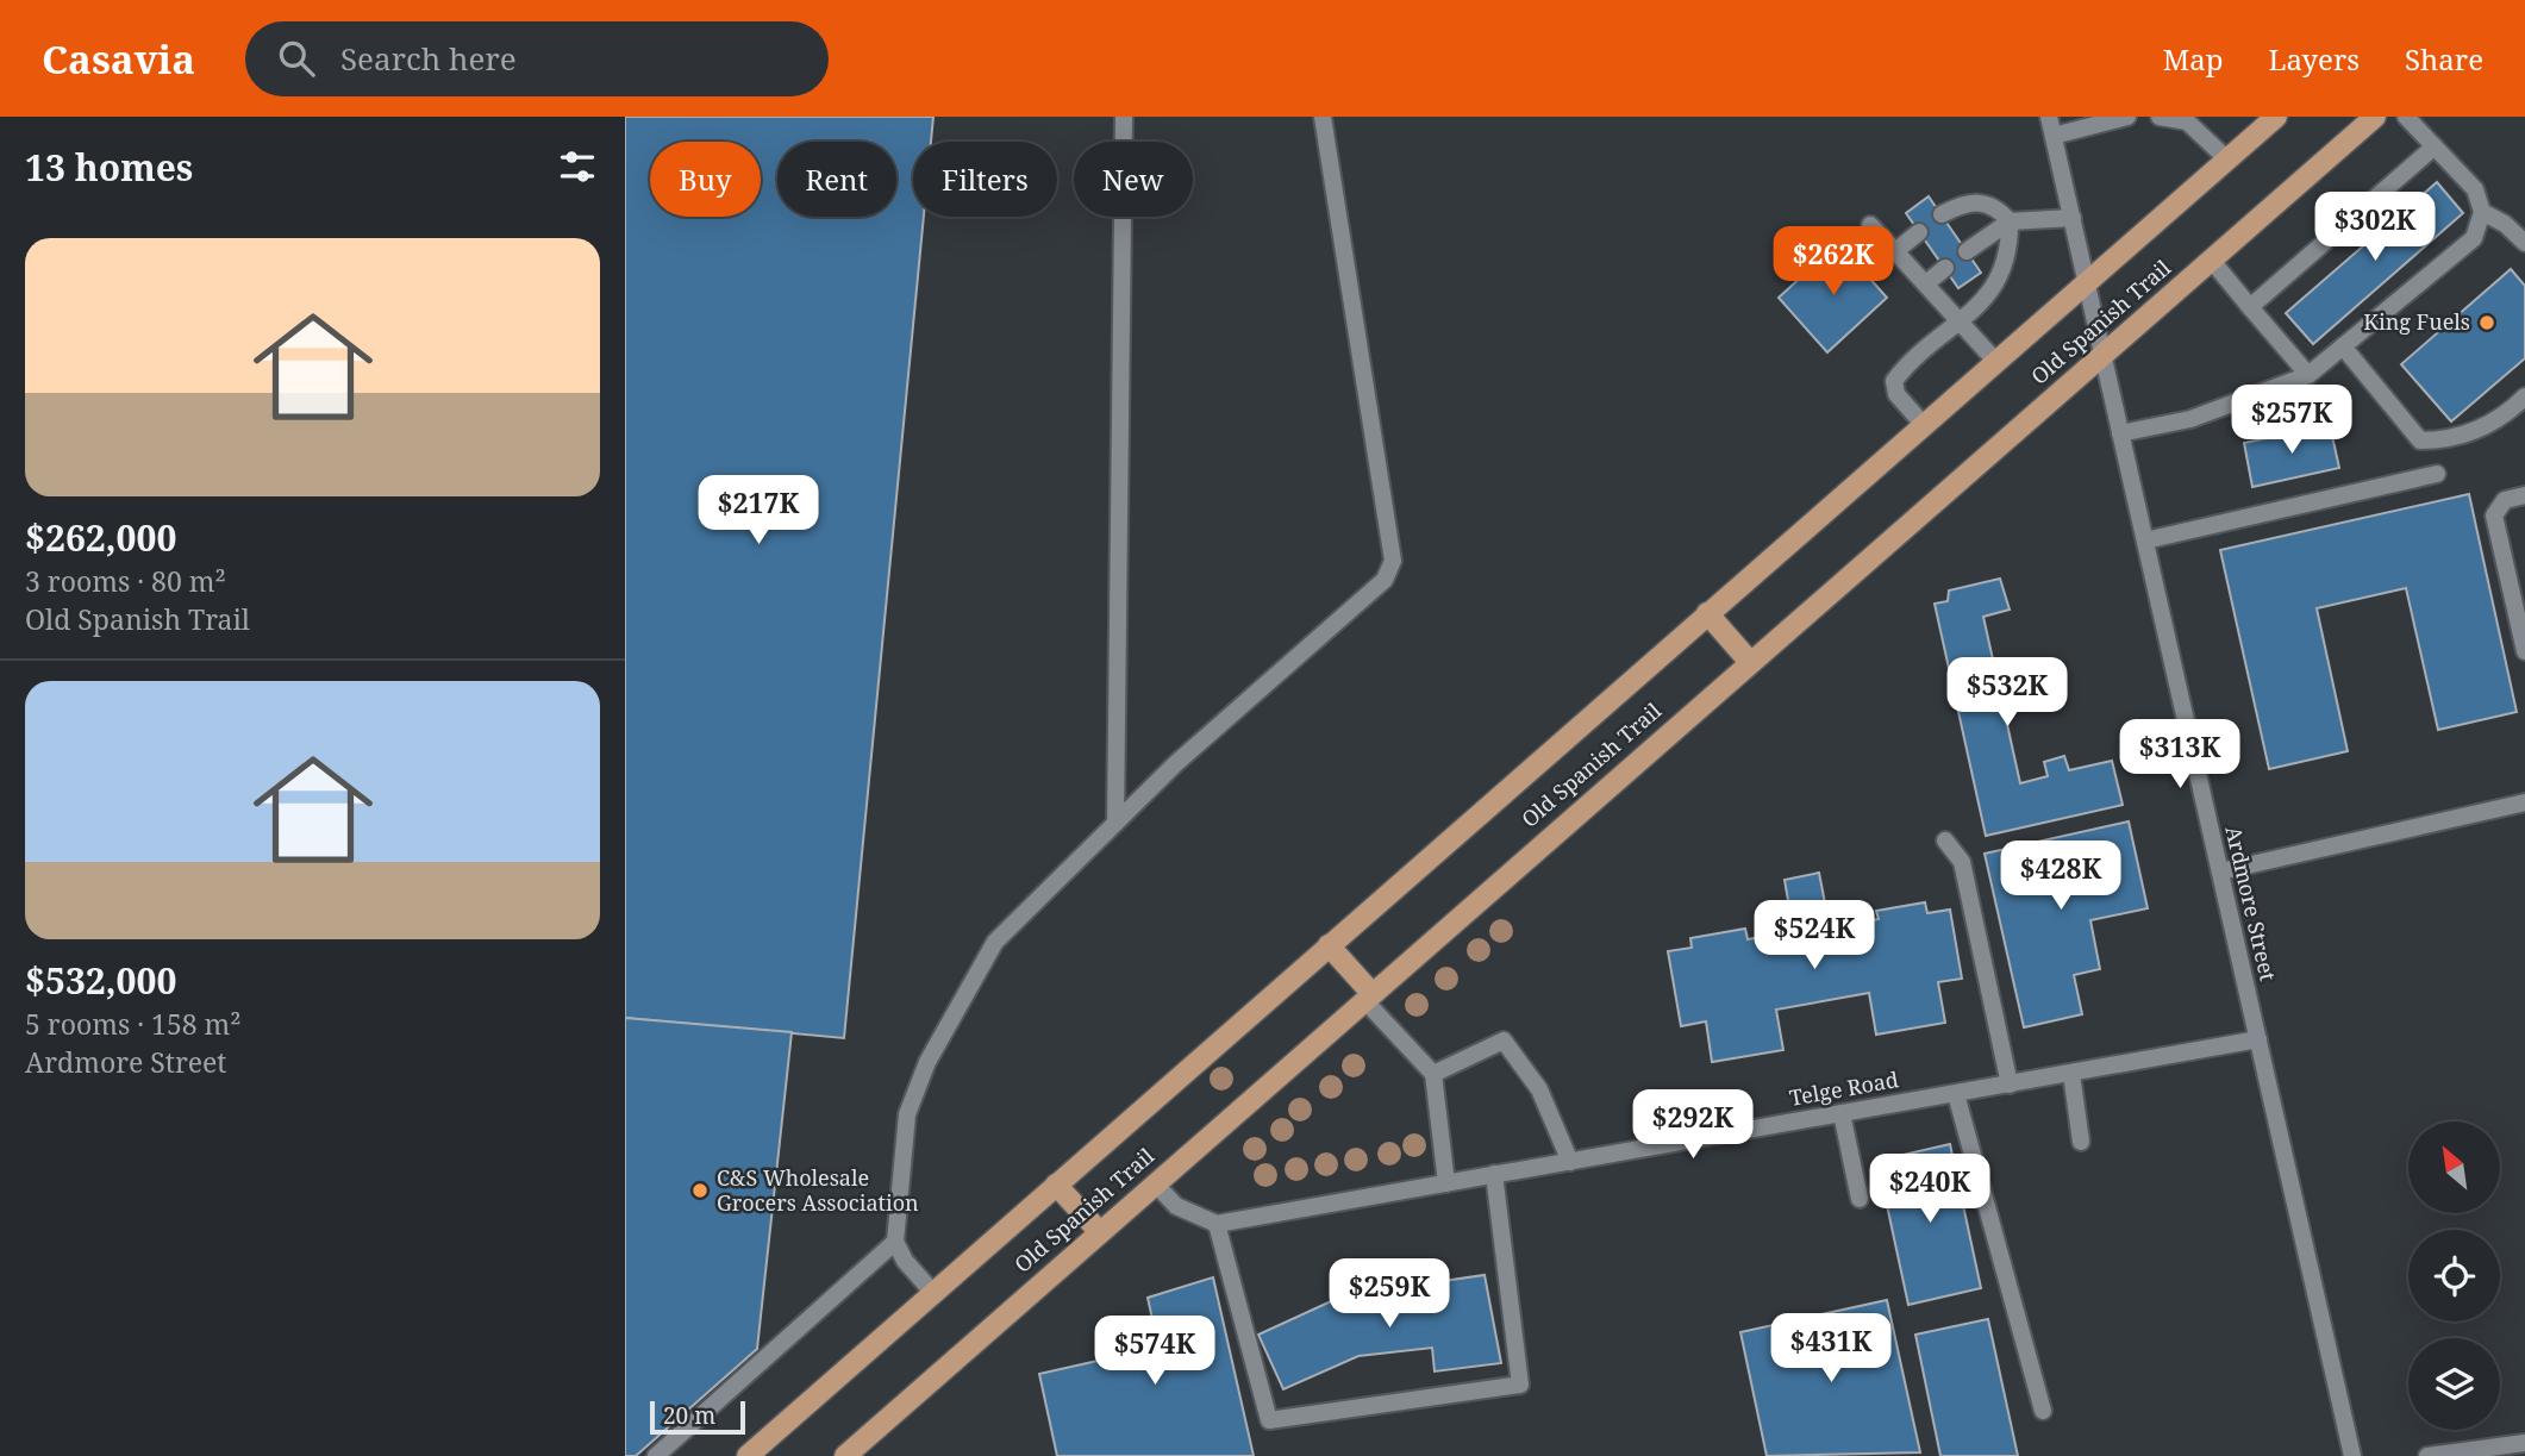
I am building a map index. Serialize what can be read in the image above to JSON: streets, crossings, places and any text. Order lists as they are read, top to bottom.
{
  "streets": {
    "main road": ["Old Spanish Trail"],
    "street": ["Ardmore Street", "Telge Road"]
  },
  "crossings": [
    ["Old Spanish Trail", "Ardmore Street"],
    ["Ardmore Street", "Telge Road"]
  ],
  "places": ["King Fuels", "C&S Wholesale Grocers Association"],
  "scale_bar": "20 m",
  "north": "top left",
  "page": {
    "header": "Casavia",
    "search": "Search here",
    "nav": ["Map", "Layers", "Share"],
    "heading": "13 homes",
    "chip": [
      "Buy",
      "Rent",
      "Filters",
      "New"
    ],
    "price": [
      "$302K",
      "$262K",
      "$257K",
      "$217K",
      "$532K",
      "$313K",
      "$428K",
      "$524K",
      "$292K",
      "$240K",
      "$259K",
      "$431K",
      "$574K"
    ],
    "list": [
      {
        "name": "$262,000",
        "note": "3 rooms · 80 m² · Old Spanish Trail"
      },
      {
        "name": "$532,000",
        "note": "5 rooms · 158 m² · Ardmore Street"
      }
    ],
    "scale": "20 m"
  }
}
